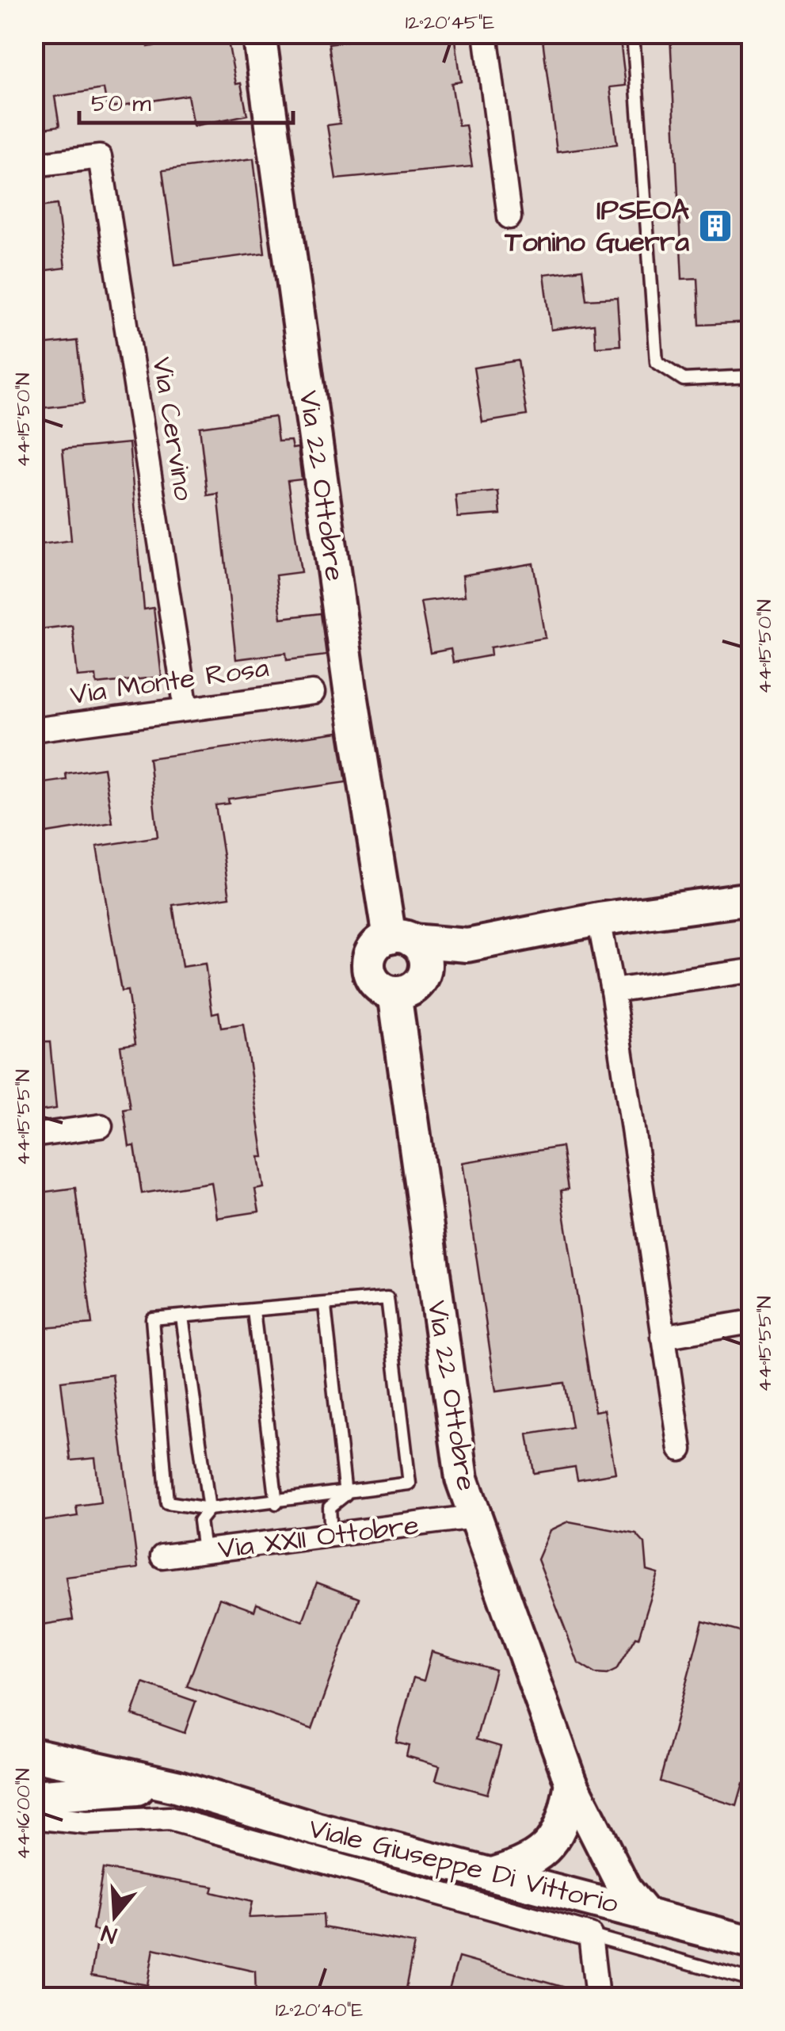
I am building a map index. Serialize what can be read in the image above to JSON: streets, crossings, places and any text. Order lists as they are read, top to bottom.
{
  "streets": {
    "street": [
      "Via Cervino",
      "Via 22 Ottobre",
      "Via Monte Rosa",
      "Via XXII Ottobre",
      "Viale Giuseppe Di Vittorio"
    ]
  },
  "crossings": [
    ["Via Cervino", "Via Monte Rosa"],
    ["Via 22 Ottobre", "Via XXII Ottobre"],
    ["Via 22 Ottobre", "Viale Giuseppe Di Vittorio"]
  ],
  "places": {
    "building": ["IPSEOA Tonino Guerra"]
  },
  "scale_bar": "50 m",
  "north": "bottom",
  "coordinates": [
    "12°20'45\"E",
    "44°15'50\"N",
    "44°15'55\"N",
    "44°16'00\"N",
    "12°20'40\"E"
  ]
}
